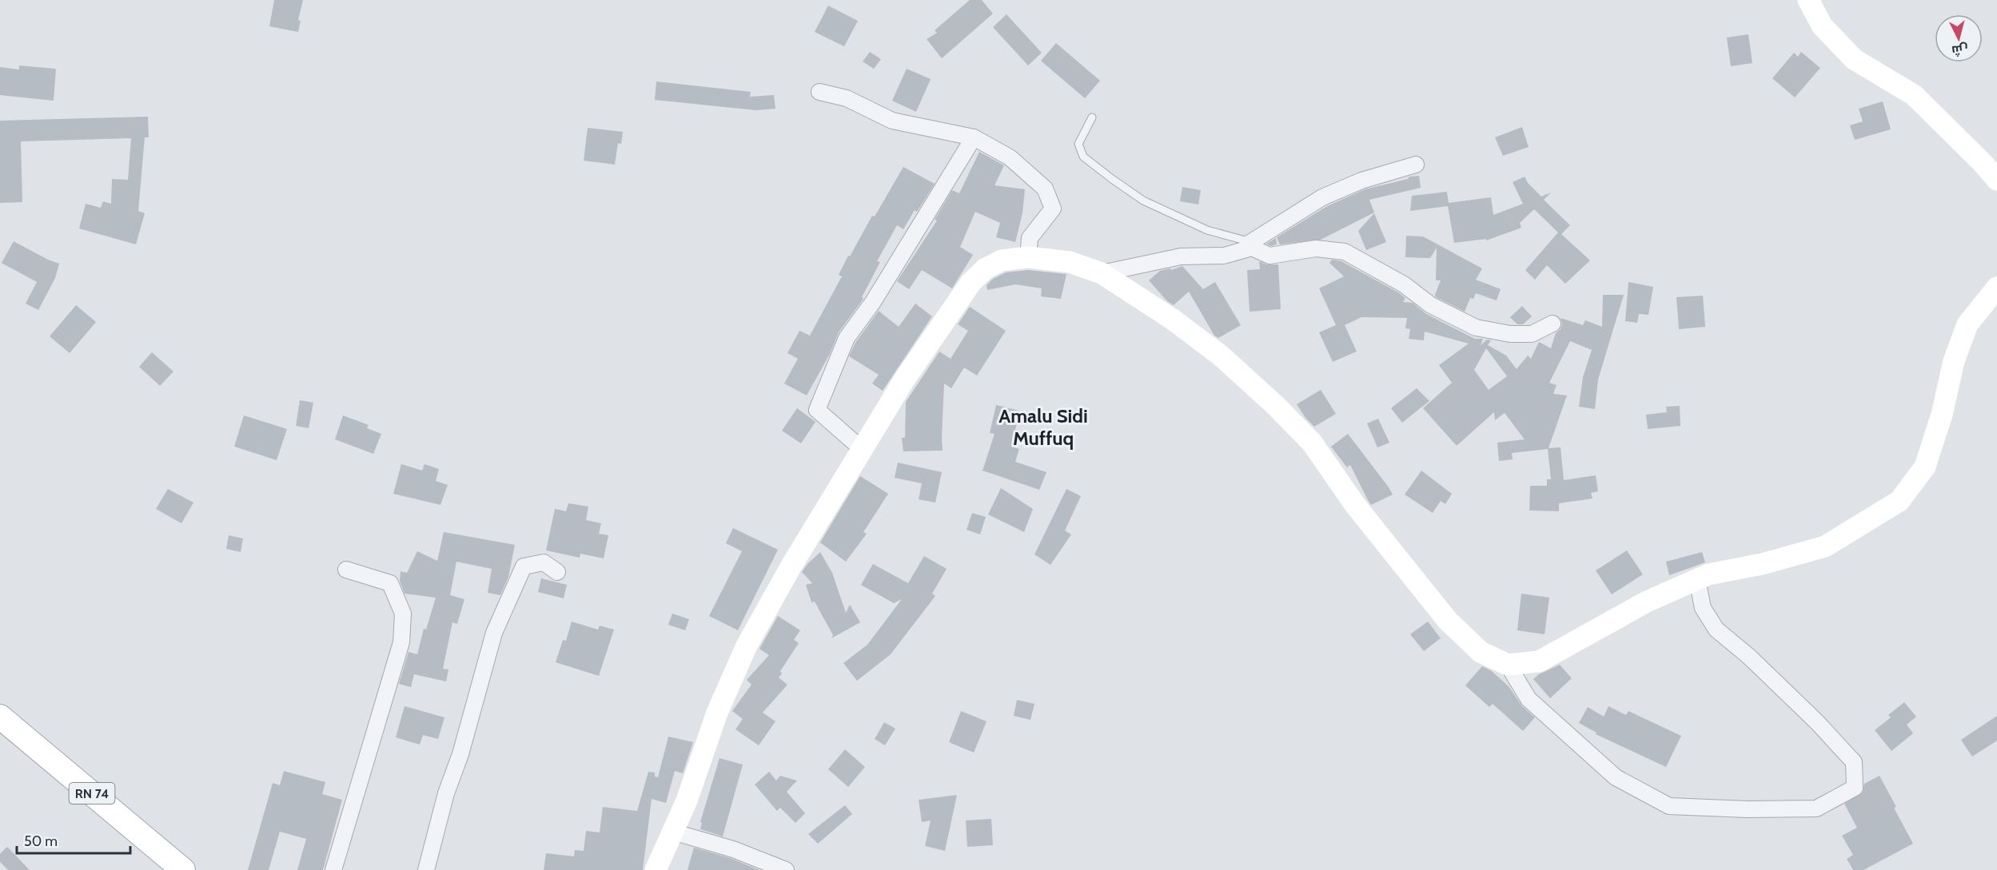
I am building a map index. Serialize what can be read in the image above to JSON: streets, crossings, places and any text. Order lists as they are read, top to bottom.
{
  "streets": {
    "main road": ["RN 74"]
  },
  "districts": ["Amalu Sidi Muffuq"],
  "scale_bar": "50 m",
  "north": "bottom"
}
